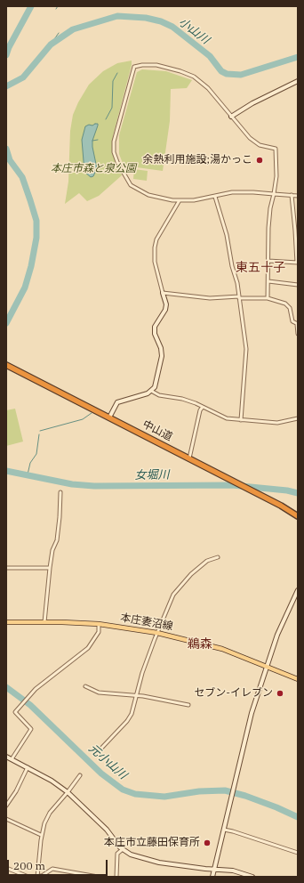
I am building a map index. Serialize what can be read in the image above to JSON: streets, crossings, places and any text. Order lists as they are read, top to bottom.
{
  "streets": {
    "highway": ["中山道"],
    "main road": ["本庄妻沼線"]
  },
  "districts": ["東五十子", "鵜森"],
  "water": ["小山川", "女堀川", "元小山川"],
  "parks": ["本庄市森と泉公園"],
  "places": ["余熱利用施設;湯かっこ", "セブン-イレブン", "本庄市立藤田保育所"],
  "scale_bar": "200 m"
}
